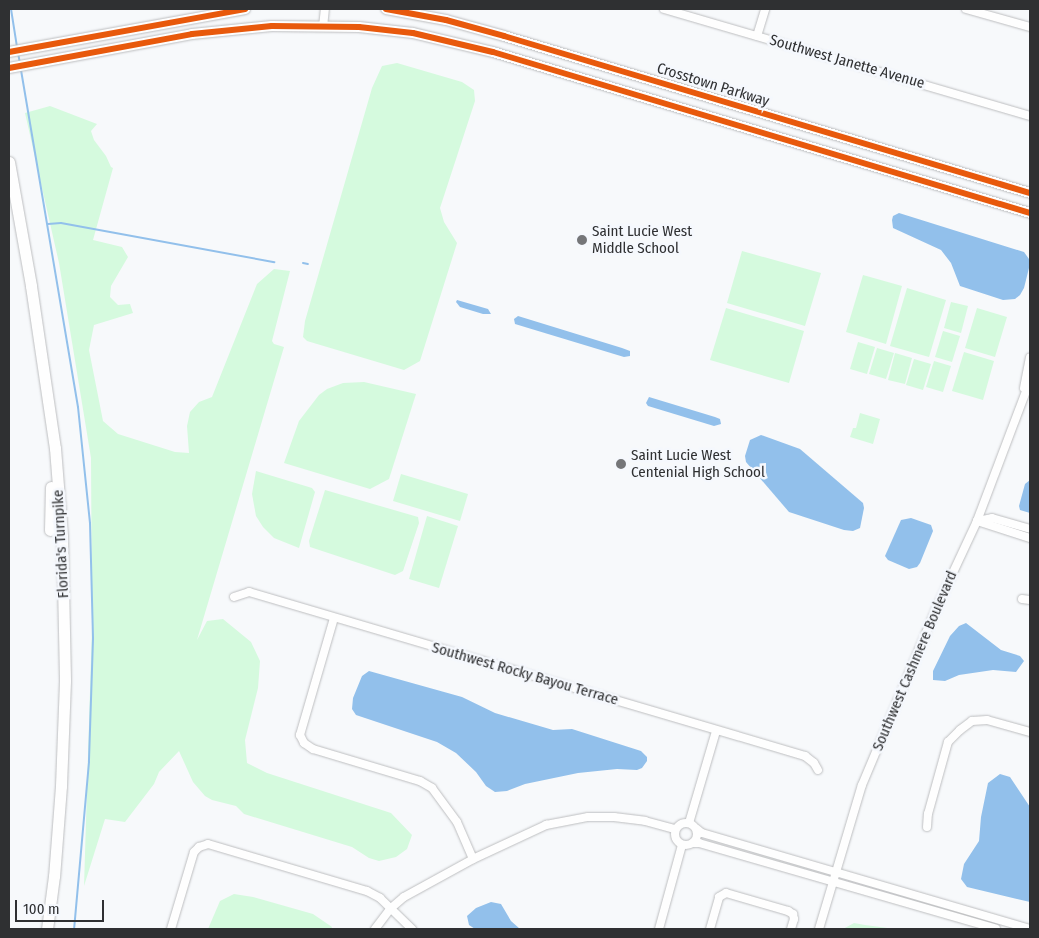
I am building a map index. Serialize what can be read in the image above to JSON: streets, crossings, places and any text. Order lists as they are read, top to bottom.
{
  "streets": {
    "highway": ["Florida's Turnpike"],
    "main road": ["Crosstown Parkway"],
    "street": ["Southwest Janette Avenue", "Southwest Cashmere Boulevard", "Southwest Rocky Bayou Terrace"]
  },
  "places": ["Saint Lucie West Middle School", "Saint Lucie West Centenial High School"],
  "scale_bar": "100 m"
}
